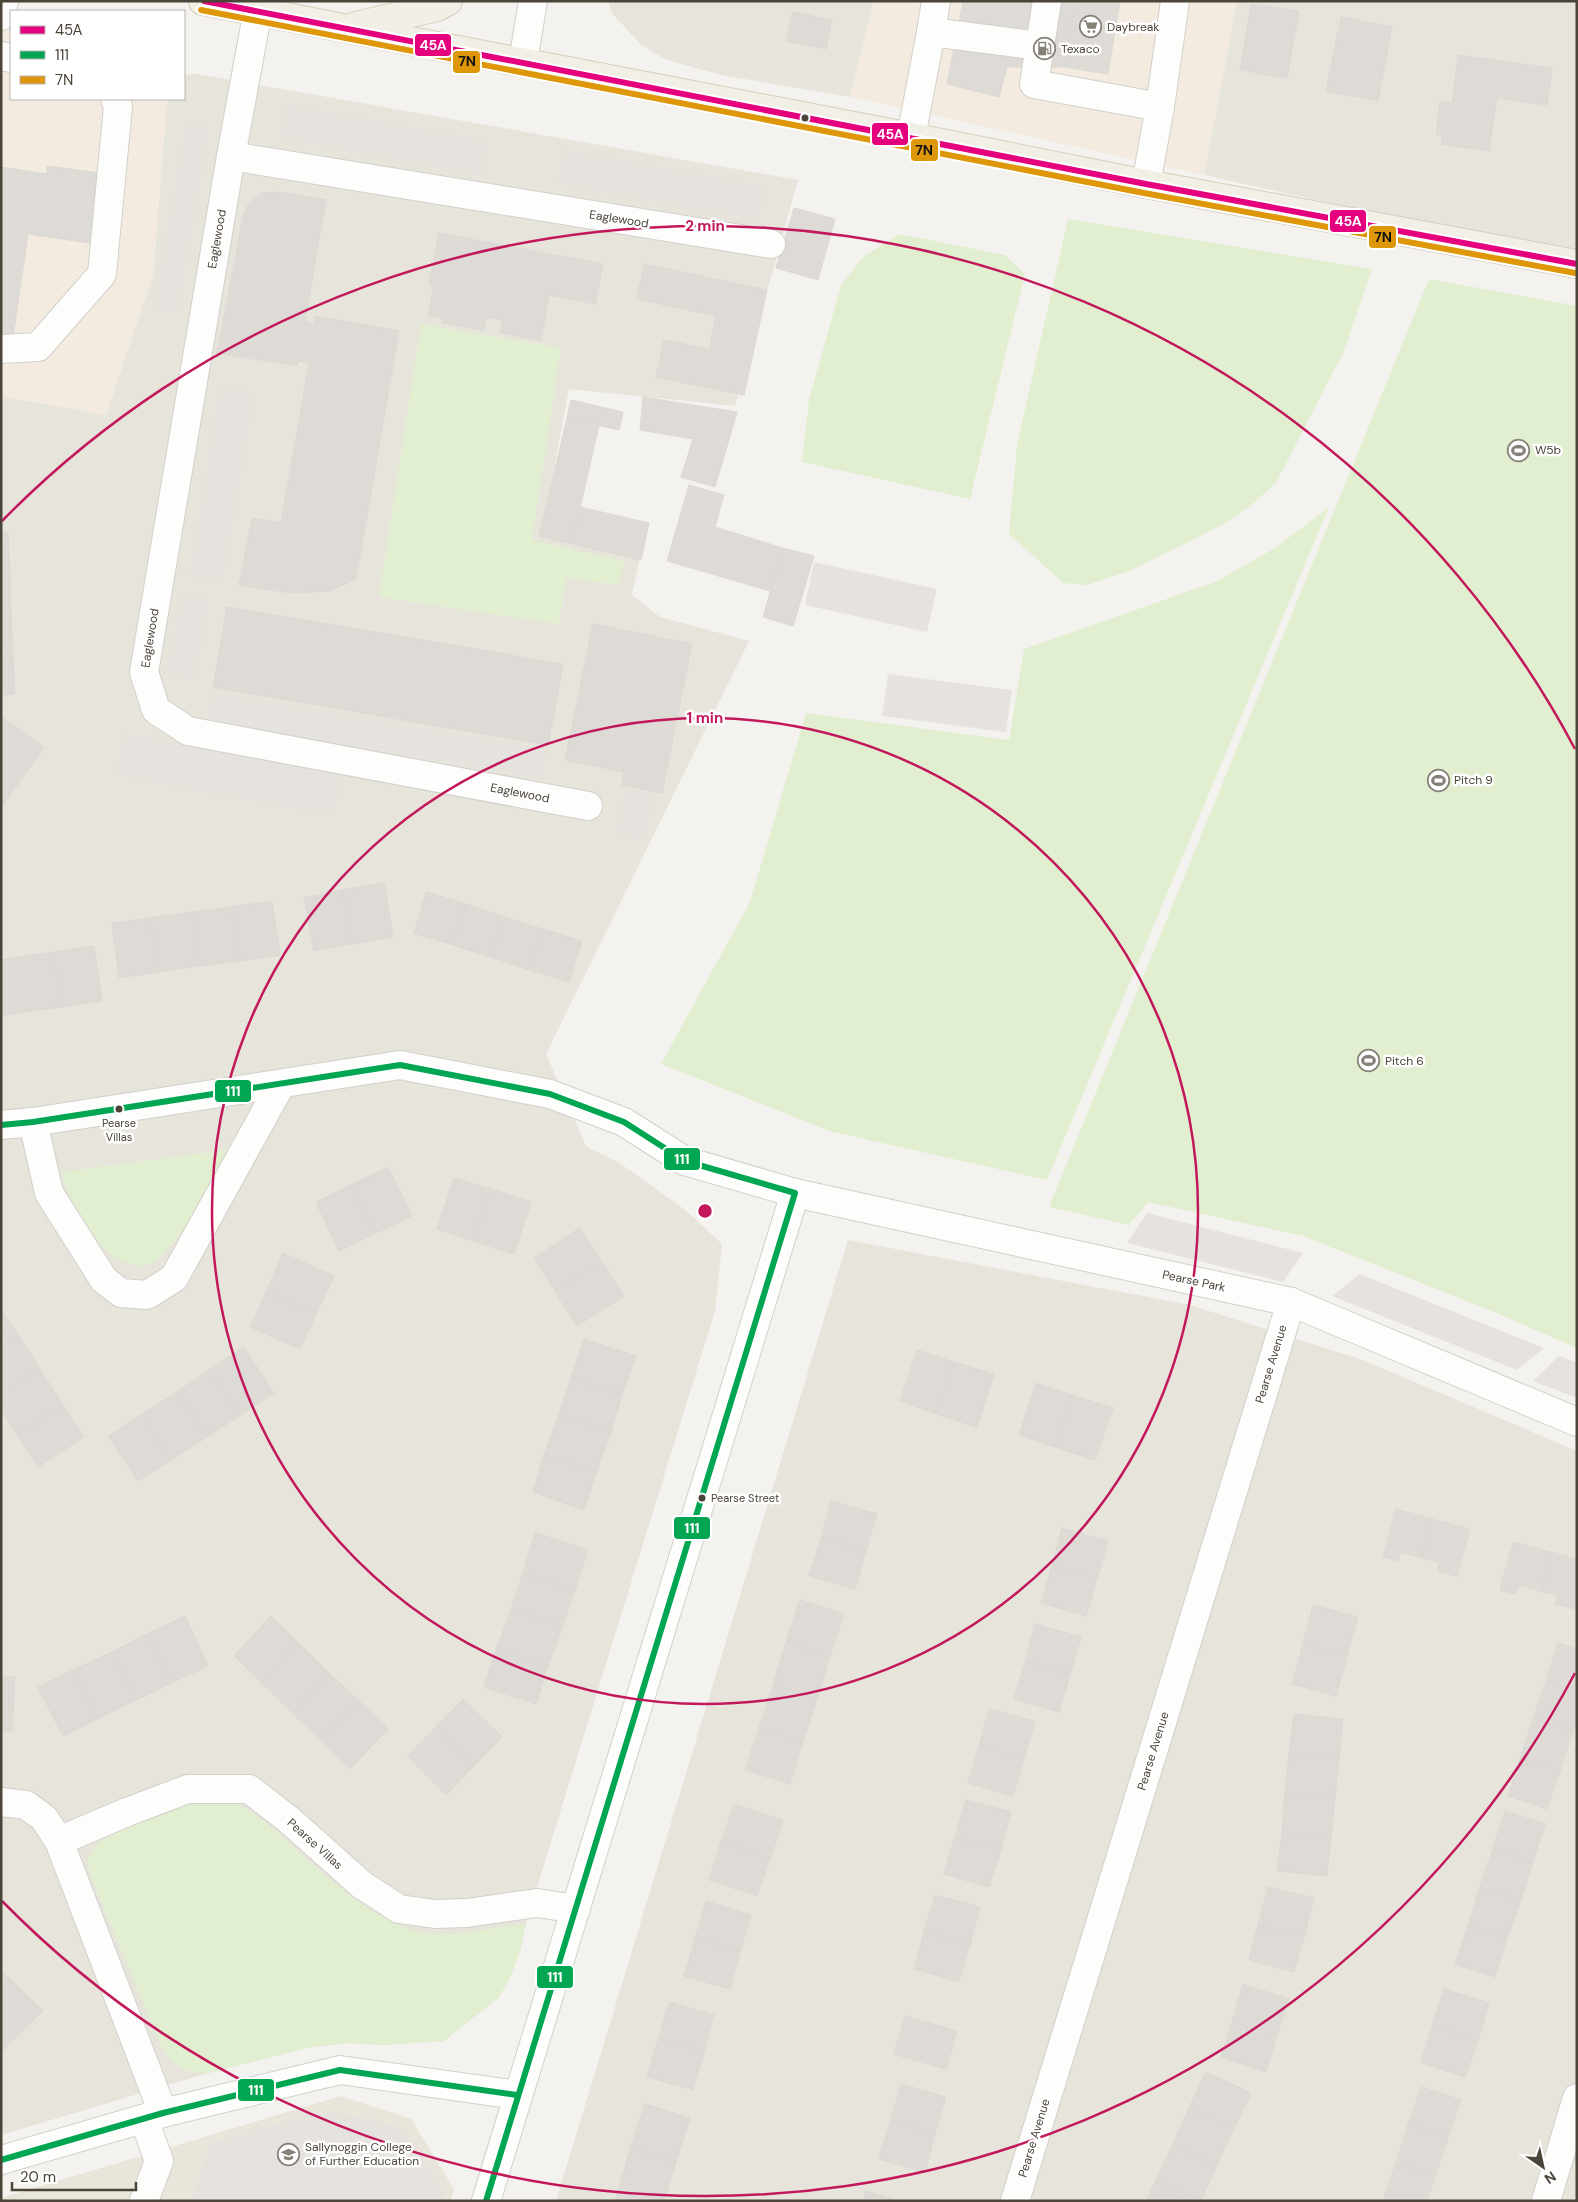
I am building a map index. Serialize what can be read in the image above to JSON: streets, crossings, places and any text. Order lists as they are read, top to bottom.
{
  "streets": {
    "street": [
      "Eaglewood",
      "Pearse Park",
      "Pearse Avenue",
      "Pearse Villas"
    ]
  },
  "crossings": [
    ["Pearse Park", "Pearse Avenue"]
  ],
  "places": {
    "supermarket": ["Daybreak"],
    "fuel station": ["Texaco"],
    "sports": ["W5b", "Pitch 9", "Pitch 6"],
    "other": ["Pearse Villas", "Pearse Street"],
    "school or university": ["Sallynoggin College of Further Education"]
  },
  "lines": ["transit line 45A", "transit line 7N", "transit line 111"],
  "legend": ["45A", "111", "7N"],
  "scale_bar": "20 m",
  "north": "bottom right",
  "rings": ["2 min", "1 min"]
}
